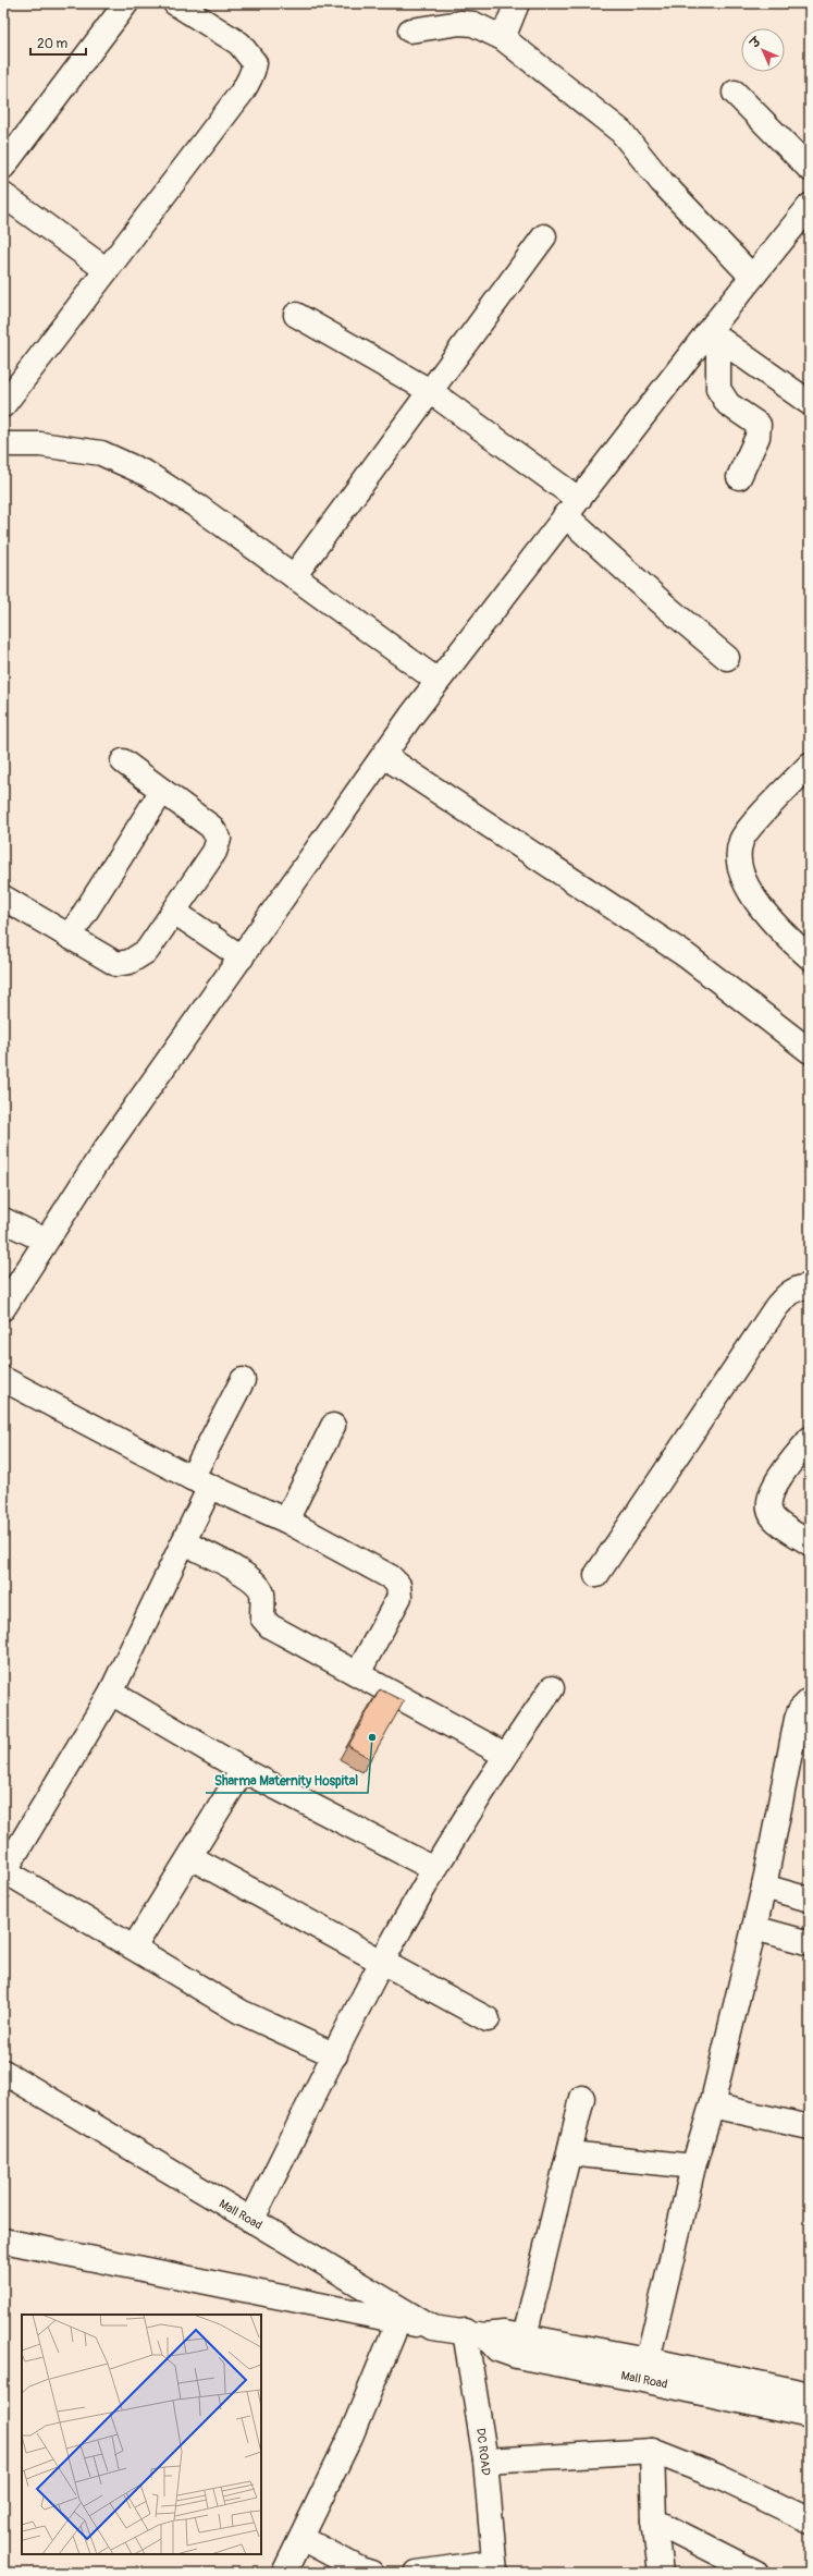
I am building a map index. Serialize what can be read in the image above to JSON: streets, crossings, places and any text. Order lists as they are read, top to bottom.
{
  "streets": {
    "main road": ["Mall Road", "DC ROAD"]
  },
  "crossings": [
    ["Mall Road", "DC ROAD"]
  ],
  "places": ["Sharma Maternity Hospital"],
  "scale_bar": "20 m",
  "north": "top left"
}
